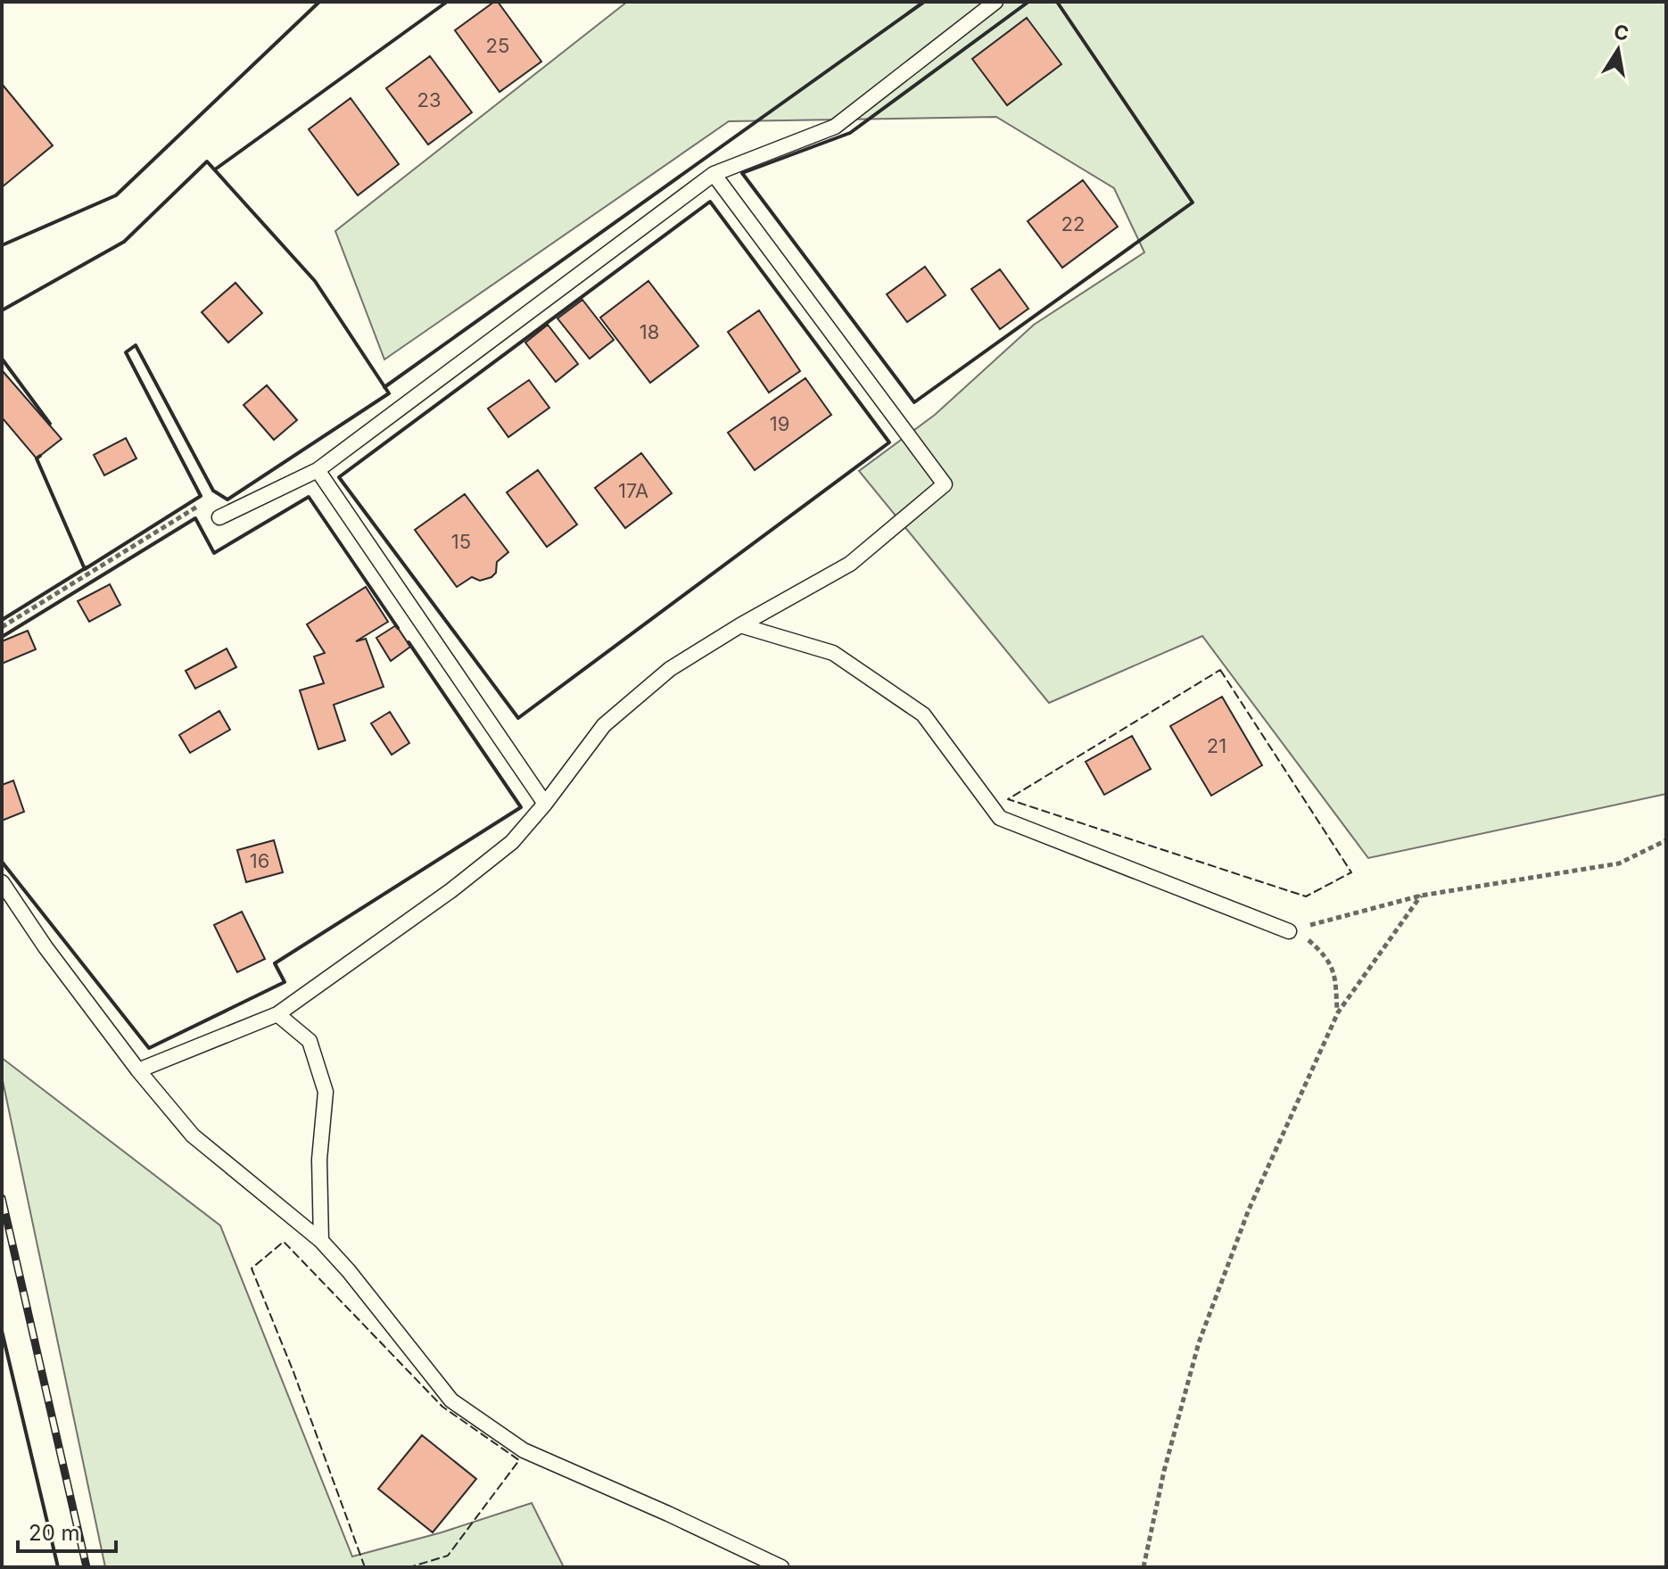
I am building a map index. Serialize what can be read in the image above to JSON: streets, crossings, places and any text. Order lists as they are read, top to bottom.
{
  "house_numbers": [
    "25",
    "23",
    "22",
    "18",
    "19",
    "17A",
    "15",
    "21",
    "16"
  ],
  "scale_bar": "20 m",
  "north": "top"
}
